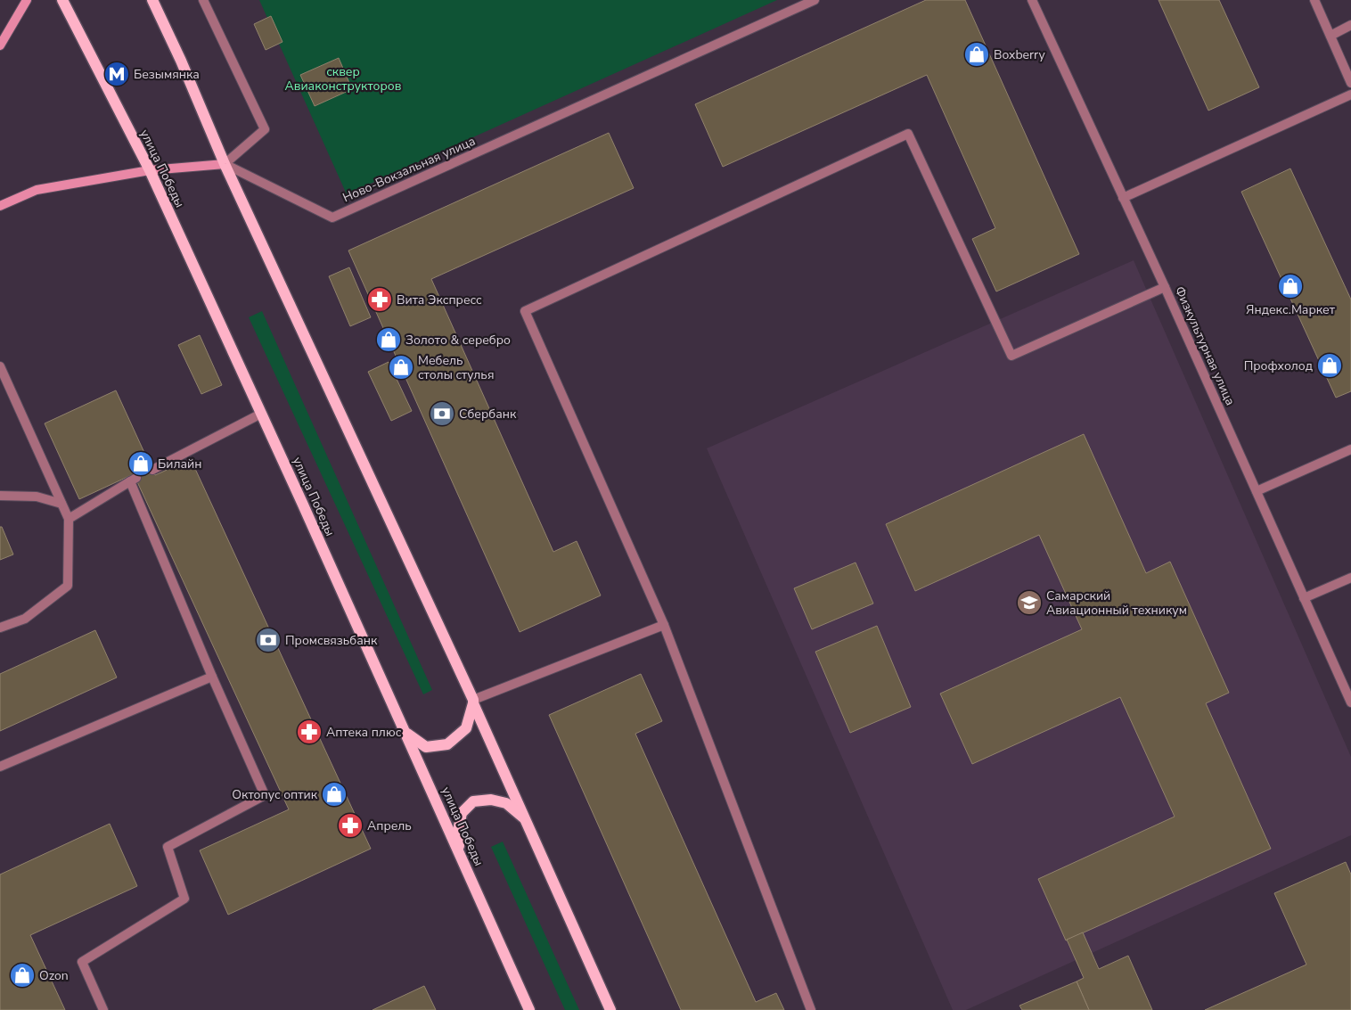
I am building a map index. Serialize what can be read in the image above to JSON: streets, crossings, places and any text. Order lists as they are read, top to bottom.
{
  "streets": {
    "main road": ["улица Победы"],
    "street": ["Ново-Вокзальная улица", "Физкультурная улица"]
  },
  "parks": ["сквер Авиаконструкторов"],
  "places": {
    "shop": [
      "Boxberry",
      "Яндекс.Маркет",
      "Золото & серебро",
      "Профхолод",
      "Мебель столы стулья",
      "Билайн",
      "Октопус оптик",
      "Ozon"
    ],
    "metro station": ["Безымянка"],
    "pharmacy": ["Вита Экспресс", "Аптека плюс", "Апрель"],
    "bank": ["Сбербанк", "Промсвязьбанк"],
    "school or university": ["Самарский Авиационный техникум"]
  }
}
